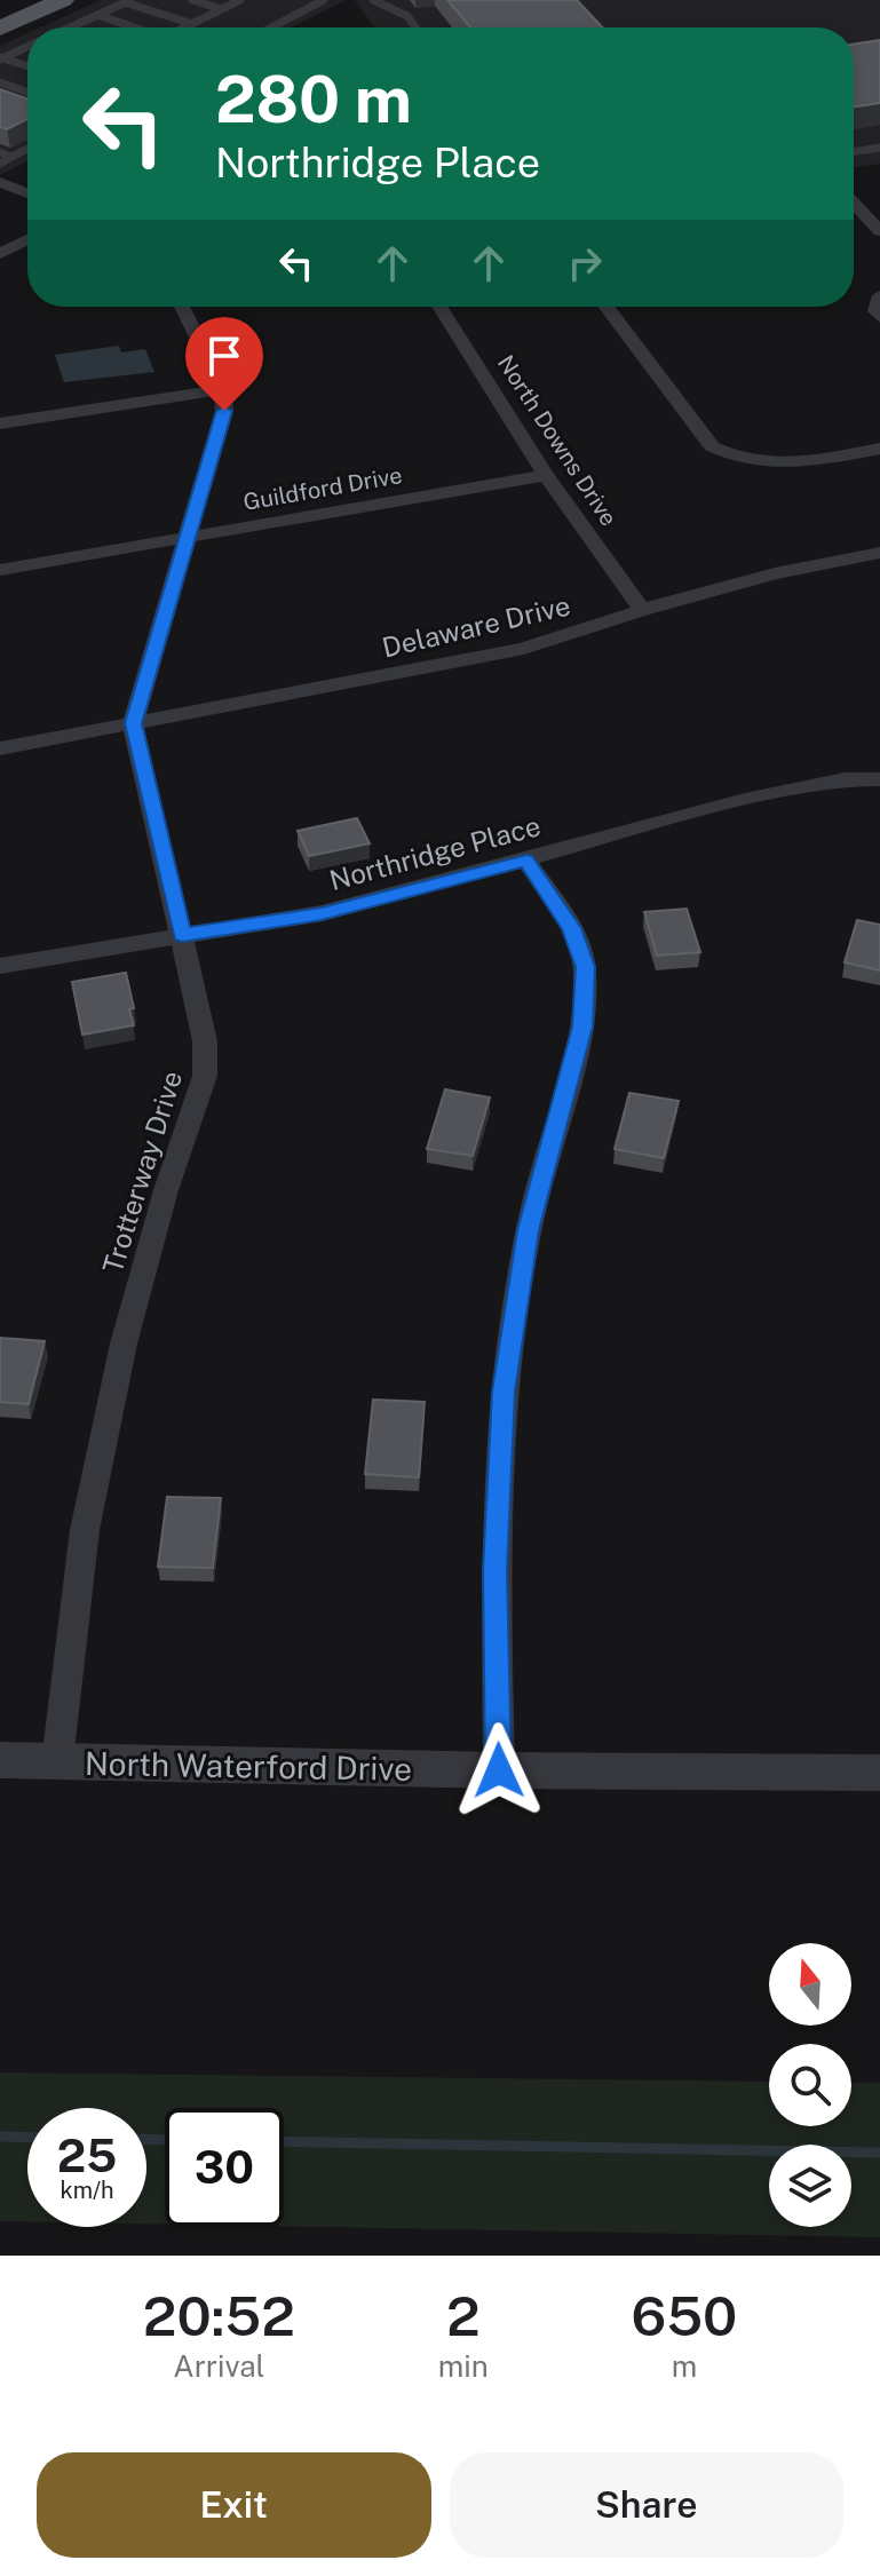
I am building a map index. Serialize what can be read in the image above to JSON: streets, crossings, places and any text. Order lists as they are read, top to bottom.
{
  "streets": {
    "street": [
      "North Downs Drive",
      "Guildford Drive",
      "Delaware Drive",
      "Northridge Place",
      "Trotterway Drive",
      "North Waterford Drive"
    ]
  },
  "crossings": [
    ["North Downs Drive", "Guildford Drive"],
    ["North Downs Drive", "Delaware Drive"],
    ["Guildford Drive", "Trotterway Drive"],
    ["Delaware Drive", "Trotterway Drive"],
    ["Northridge Place", "Trotterway Drive"],
    ["Trotterway Drive", "North Waterford Drive"]
  ],
  "north": "top",
  "page": {
    "turn": ["280 m", "Northridge Place"],
    "speed": "25 km/h",
    "limit": "30",
    "eta": [
      "20:52",
      "Arrival",
      "2",
      "min",
      "650",
      "m"
    ],
    "buttons": ["Exit", "Share"]
  }
}
